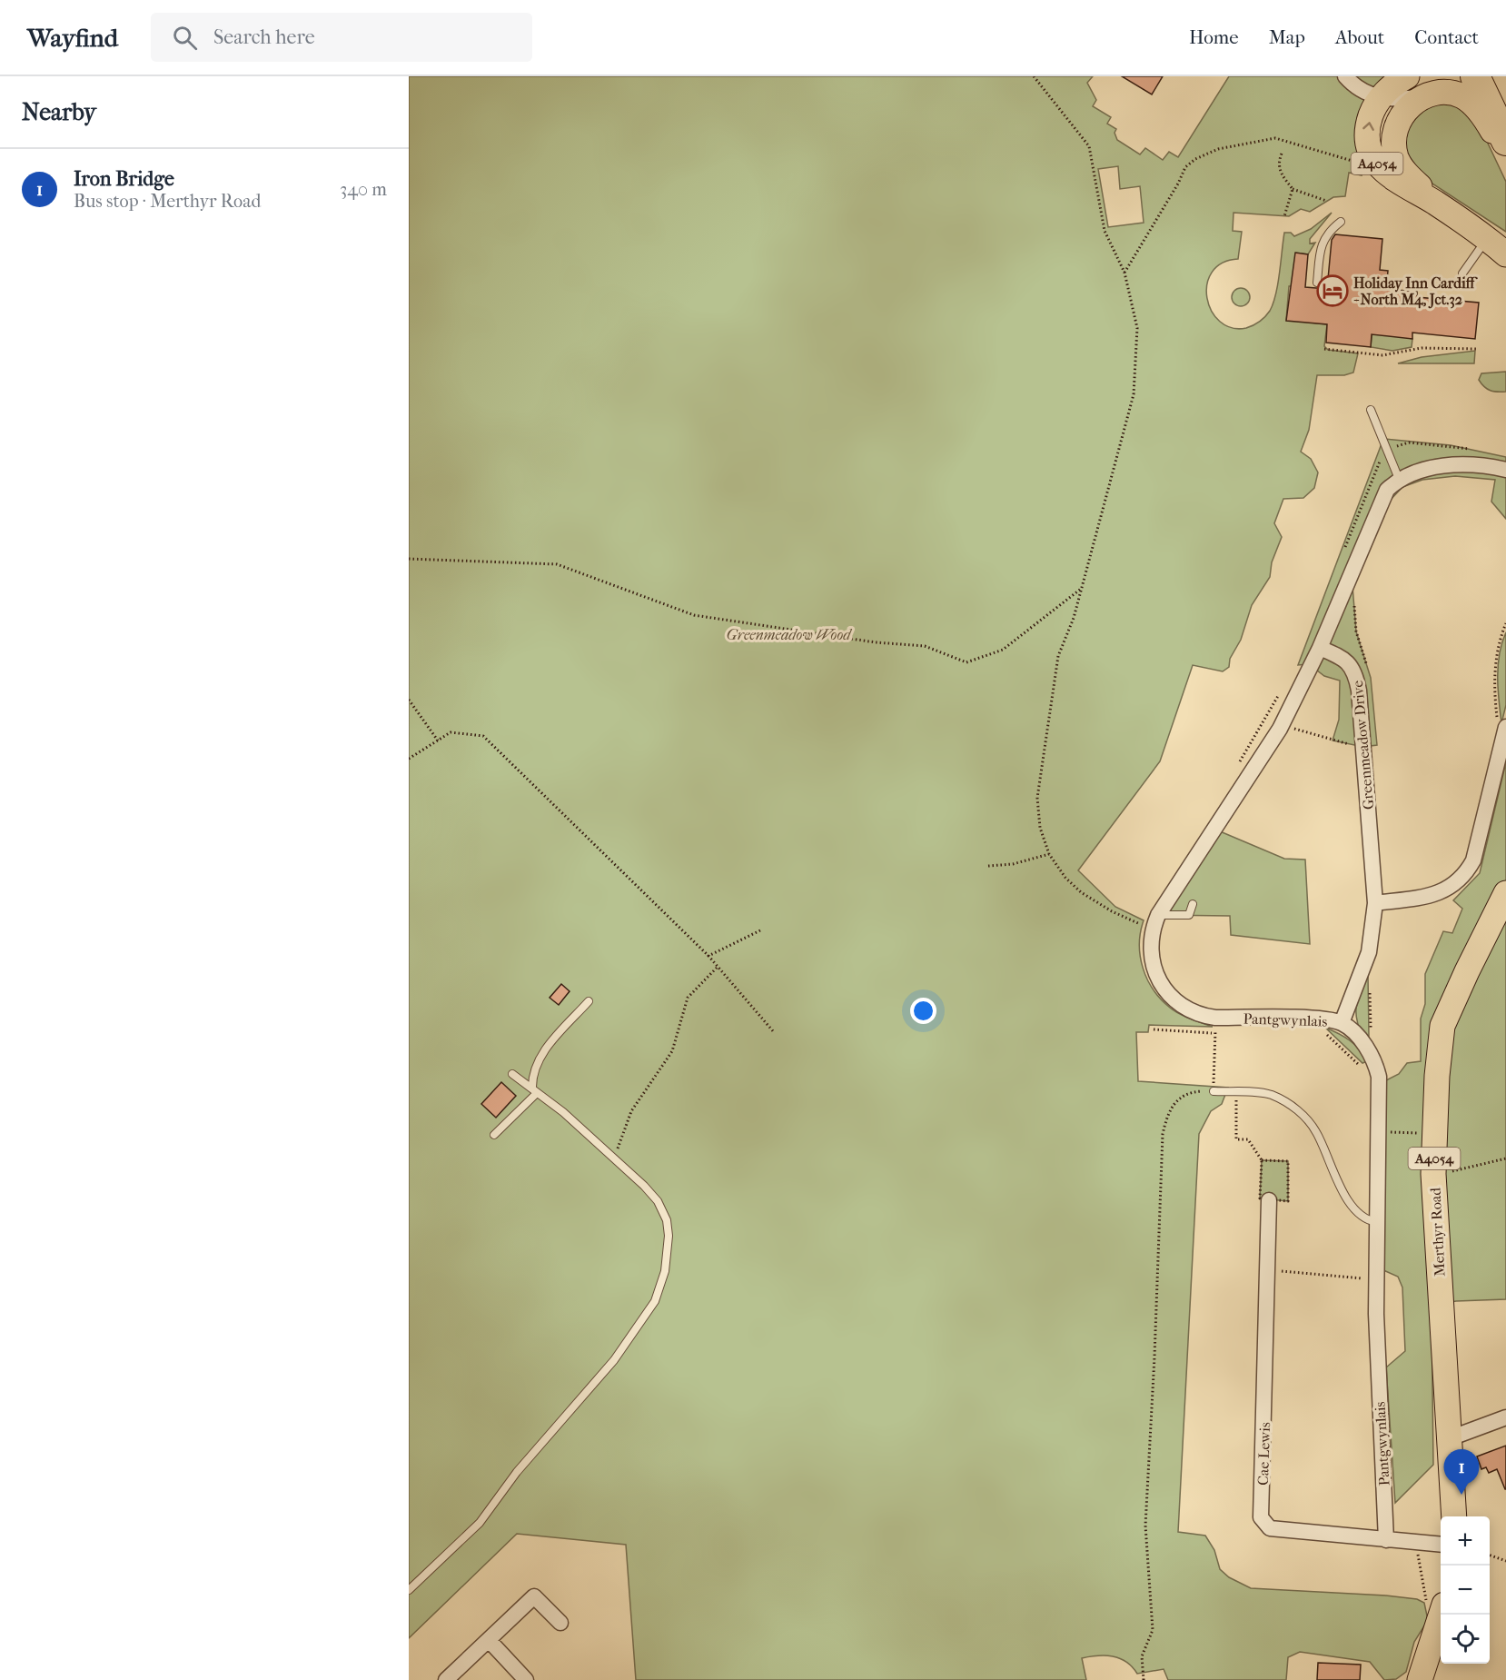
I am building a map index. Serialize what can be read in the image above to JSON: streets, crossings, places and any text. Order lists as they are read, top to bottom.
{
  "streets": {
    "main road": ["A4054", "Merthyr Road"],
    "street": ["Greenmeadow Drive", "Pantgwynlais", "Cae Lewis"]
  },
  "crossings": [
    ["Greenmeadow Drive", "Pantgwynlais"],
    ["Pantgwynlais", "Cae Lewis"]
  ],
  "parks": ["Greenmeadow Wood"],
  "places": {
    "hotel": ["Holiday Inn Cardiff - North M4, Jct.32"]
  },
  "page": {
    "header": "Wayfind",
    "search": "Search here",
    "nav": [
      "Home",
      "Map",
      "About",
      "Contact"
    ],
    "heading": "Nearby",
    "list": [
      {
        "mark": "1",
        "name": "Iron Bridge",
        "note": "Bus stop · Merthyr Road",
        "value": "340 m"
      }
    ],
    "pins": "1",
    "map_buttons": ["+", "−"]
  }
}
